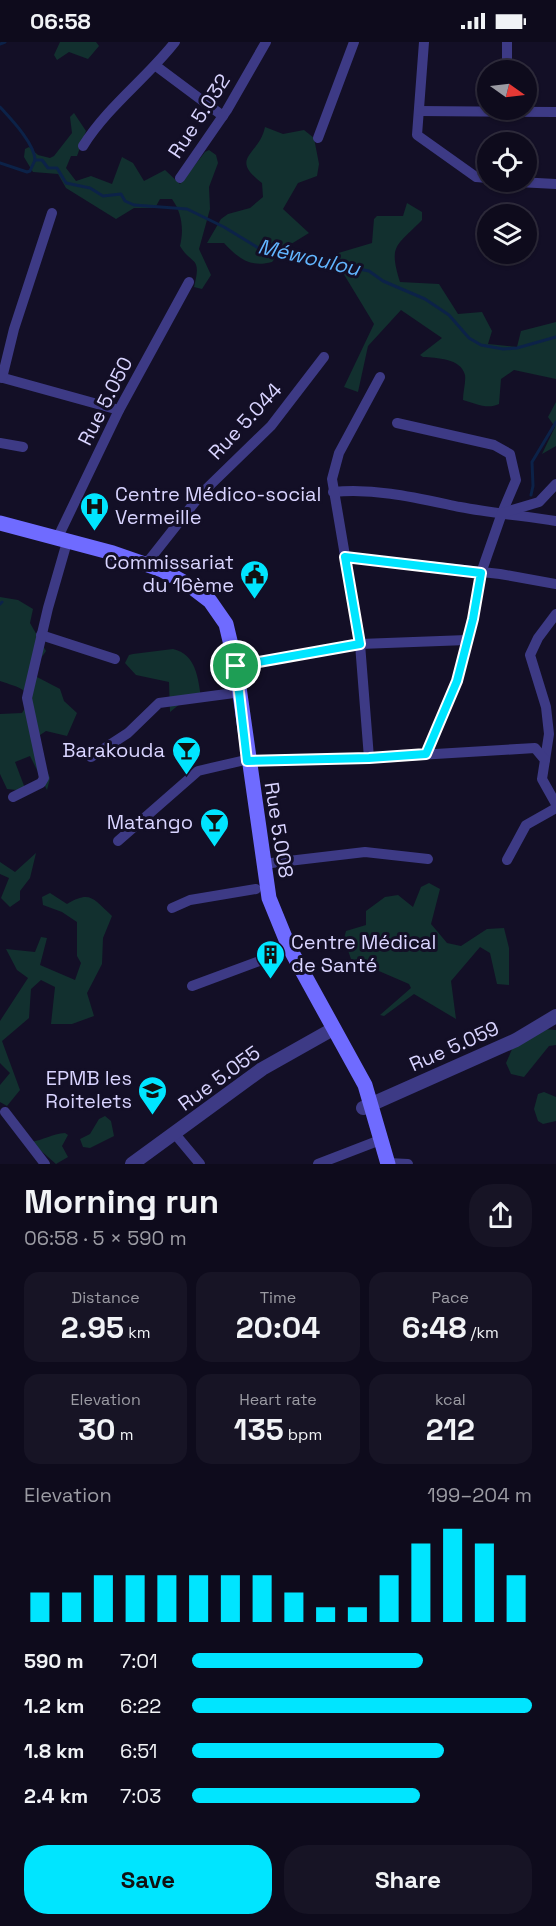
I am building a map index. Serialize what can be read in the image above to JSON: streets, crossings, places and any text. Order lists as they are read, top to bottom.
{
  "streets": {
    "main road": ["Rue 5.008"],
    "street": [
      "Rue 5.032",
      "Rue 5.050",
      "Rue 5.044",
      "Rue 5.059",
      "Rue 5.055"
    ]
  },
  "crossings": [
    ["Rue 5.050", "Rue 5.008"],
    ["Rue 5.044", "Rue 5.008"],
    ["Rue 5.008", "Rue 5.059"],
    ["Rue 5.008", "Rue 5.055"]
  ],
  "water": ["Méwoulou"],
  "places": {
    "hospital": ["Centre Médico-social Vermeille"],
    "public building": ["Commissariat du 16ème"],
    "bar": ["Barakouda", "Matango"],
    "building": ["Centre Médical de Santé"],
    "school or university": ["EPMB les Roitelets"]
  },
  "north": "right",
  "page": {
    "status": "06:58",
    "heading": ["Morning run", "06:58 · 5 × 590 m"],
    "stats": [
      ["Distance", "2.95 km"],
      ["Time", "20:04"],
      ["Pace", "6:48 /km"],
      ["Elevation", "30 m"],
      ["Heart rate", "135 bpm"],
      ["kcal", "212"]
    ],
    "chart": ["Elevation", "199–204 m"],
    "list": [
      {
        "name": "590 m",
        "note": "7:01"
      },
      {
        "name": "1.2 km",
        "note": "6:22"
      },
      {
        "name": "1.8 km",
        "note": "6:51"
      },
      {
        "name": "2.4 km",
        "note": "7:03"
      }
    ],
    "buttons": ["Save", "Share"]
  }
}
